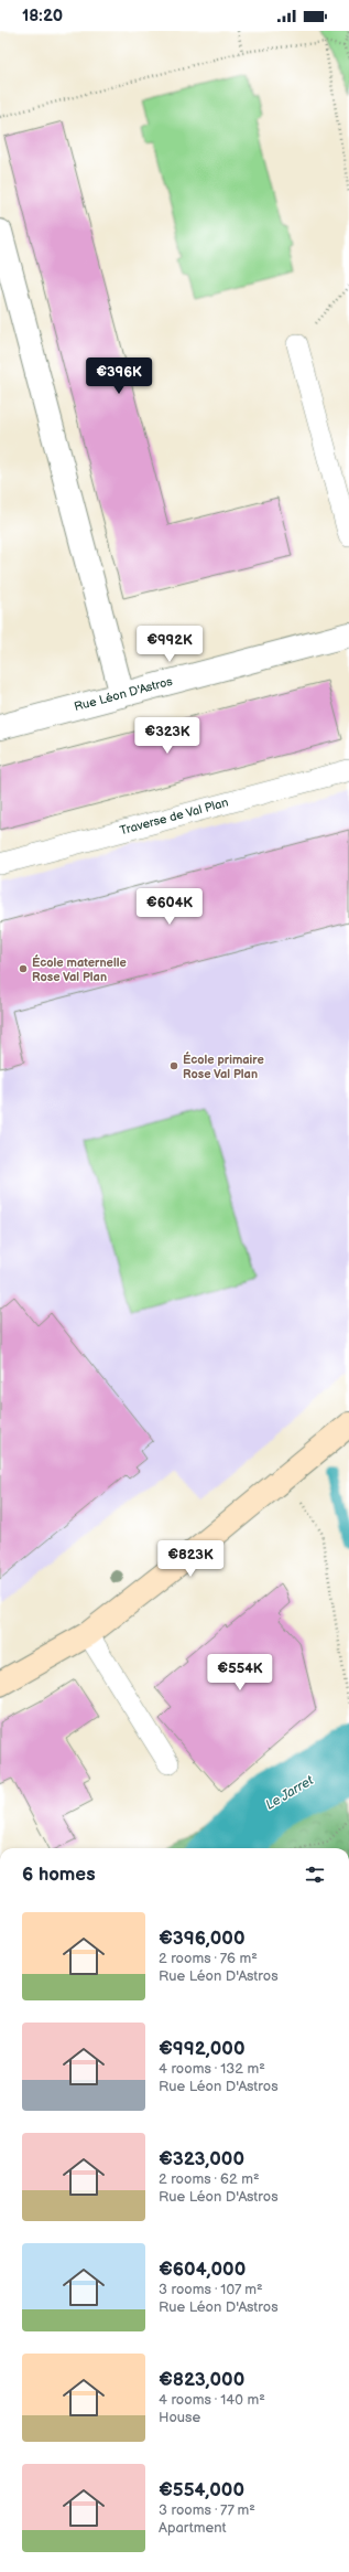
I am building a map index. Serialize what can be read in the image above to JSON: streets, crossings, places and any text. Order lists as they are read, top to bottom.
{
  "streets": {
    "street": ["Rue Léon D'Astros"],
    "lane": ["Traverse de Val Plan"]
  },
  "water": ["Le Jarret"],
  "places": ["École maternelle Rose Val Plan", "École primaire Rose Val Plan"],
  "page": {
    "status": "18:20",
    "price": [
      "€396K",
      "€992K",
      "€323K",
      "€604K",
      "€823K",
      "€554K"
    ],
    "heading": "6 homes",
    "list": [
      {
        "name": "€396,000",
        "note": "2 rooms · 76 m² · Rue Léon D'Astros"
      },
      {
        "name": "€992,000",
        "note": "4 rooms · 132 m² · Rue Léon D'Astros"
      },
      {
        "name": "€323,000",
        "note": "2 rooms · 62 m² · Rue Léon D'Astros"
      },
      {
        "name": "€604,000",
        "note": "3 rooms · 107 m² · Rue Léon D'Astros"
      },
      {
        "name": "€823,000",
        "note": "4 rooms · 140 m² · House"
      },
      {
        "name": "€554,000",
        "note": "3 rooms · 77 m² · Apartment"
      }
    ]
  }
}
